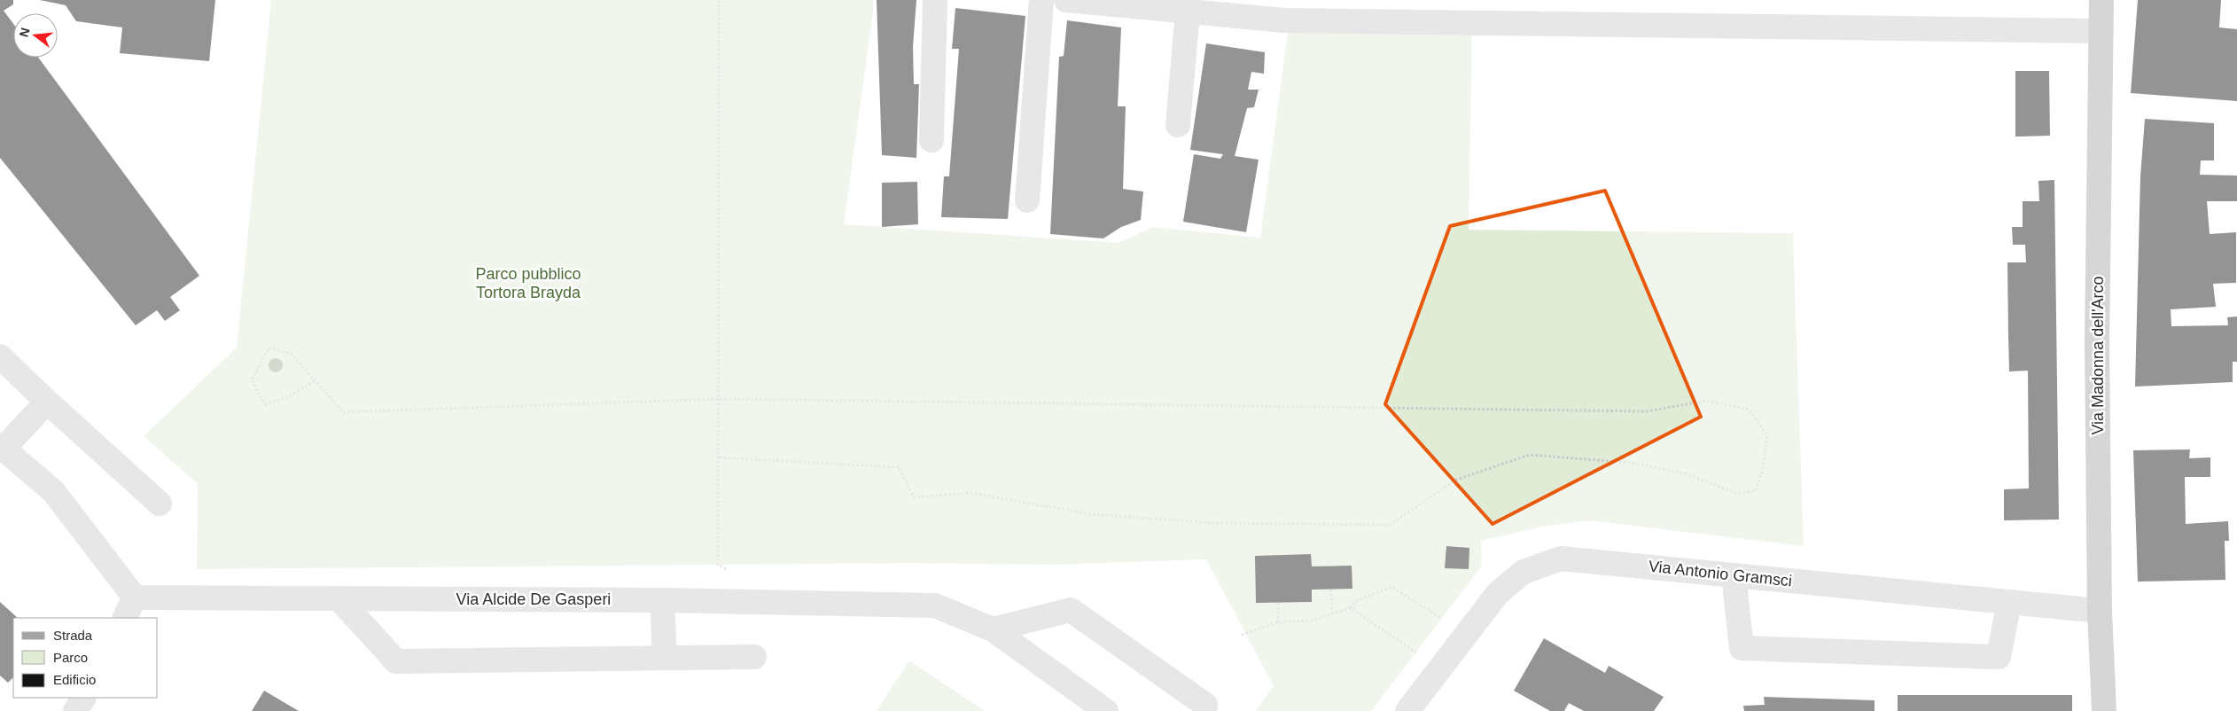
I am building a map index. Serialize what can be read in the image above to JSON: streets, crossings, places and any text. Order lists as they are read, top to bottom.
{
  "streets": {
    "main road": ["Via Madonna dell'Arco"],
    "street": ["Via Antonio Gramsci", "Via Alcide De Gasperi"]
  },
  "crossings": [
    ["Via Madonna dell'Arco", "Via Antonio Gramsci"]
  ],
  "parks": ["Parco pubblico Tortora Brayda"],
  "legend": ["Strada", "Parco", "Edificio"],
  "north": "left"
}
